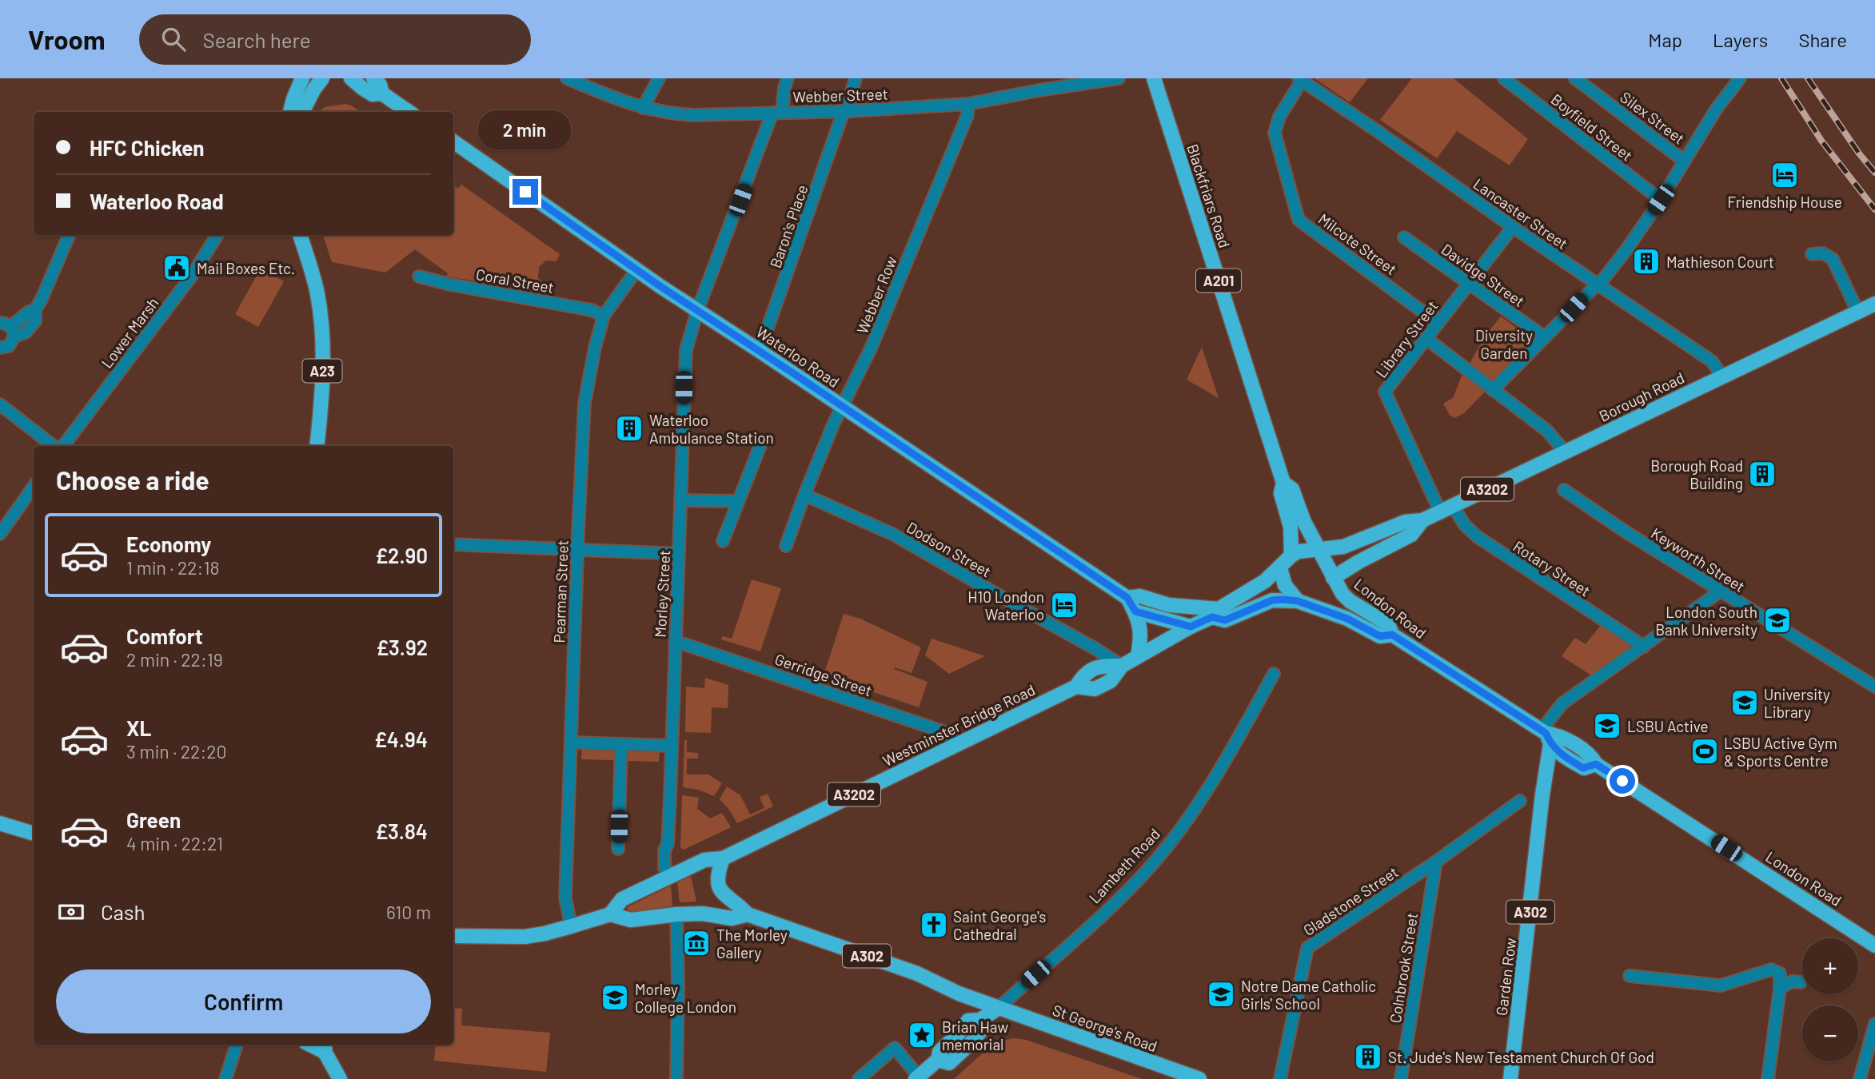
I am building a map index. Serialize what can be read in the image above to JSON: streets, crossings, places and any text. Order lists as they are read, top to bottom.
{
  "streets": {
    "main road": [
      "Blackfriars Road",
      "A201",
      "Waterloo Road",
      "A23",
      "Borough Road",
      "A3202",
      "London Road",
      "Westminster Bridge Road",
      "Lambeth Road",
      "A302",
      "Garden Row",
      "St George's Road"
    ],
    "street": [
      "Webber Street",
      "Silex Street",
      "Boyfield Street",
      "Lancaster Street",
      "Baron's Place",
      "Milcote Street",
      "Davidge Street",
      "Coral Street",
      "Webber Row",
      "Lower Marsh",
      "Library Street",
      "Dodson Street",
      "Keyworth Street",
      "Rotary Street",
      "Pearman Street",
      "Morley Street",
      "Gerridge Street",
      "Gladstone Street",
      "Colnbrook Street"
    ]
  },
  "crossings": [
    ["Webber Street", "Baron's Place"],
    ["Webber Street", "Webber Row"],
    ["Webber Street", "Morley Street"],
    ["Blackfriars Road", "A201"],
    ["Blackfriars Road", "Borough Road"],
    ["Blackfriars Road", "A3202"],
    ["Lancaster Street", "Milcote Street"],
    ["Lancaster Street", "Library Street"],
    ["Lancaster Street", "Borough Road"],
    ["Baron's Place", "Waterloo Road"],
    ["Milcote Street", "Library Street"],
    ["Davidge Street", "Library Street"],
    ["Coral Street", "Pearman Street"],
    ["A201", "Borough Road"],
    ["A201", "A3202"],
    ["A201", "London Road"],
    ["Webber Row", "Waterloo Road"],
    ["Webber Row", "Dodson Street"],
    ["Library Street", "Borough Road"],
    ["Library Street", "Rotary Street"],
    ["Waterloo Road", "Pearman Street"],
    ["Waterloo Road", "Morley Street"],
    ["Waterloo Road", "Westminster Bridge Road"],
    ["Borough Road", "A3202"],
    ["Borough Road", "Rotary Street"],
    ["Borough Road", "London Road"],
    ["A3202", "Westminster Bridge Road"],
    ["Dodson Street", "Westminster Bridge Road"],
    ["Pearman Street", "Westminster Bridge Road"],
    ["Morley Street", "Gerridge Street"],
    ["Morley Street", "Westminster Bridge Road"],
    ["London Road", "Garden Row"],
    ["Gerridge Street", "Westminster Bridge Road"],
    ["Westminster Bridge Road", "St George's Road"],
    ["Lambeth Road", "St George's Road"],
    ["Gladstone Street", "Colnbrook Street"]
  ],
  "parks": ["Diversity Garden"],
  "places": {
    "hotel": ["Friendship House", "H10 London Waterloo"],
    "building": [
      "Mathieson Court",
      "Waterloo Ambulance Station",
      "Borough Road Building",
      "St. Jude's New Testament Church Of God"
    ],
    "public building": ["Mail Boxes Etc."],
    "school or university": [
      "London South Bank University",
      "University Library",
      "LSBU Active",
      "Notre Dame Catholic Girls' School",
      "Morley College London"
    ],
    "sports": ["LSBU Active Gym & Sports Centre"],
    "church": ["Saint George's Cathedral"],
    "museum": ["The Morley Gallery"],
    "place": ["Brian Haw memorial"]
  },
  "page": {
    "header": "Vroom",
    "search": "Search here",
    "nav": ["Map", "Layers", "Share"],
    "bubble": "2 min",
    "banner": ["HFC Chicken", "Waterloo Road"],
    "heading": "Choose a ride",
    "list": [
      {
        "name": "Economy",
        "note": "1 min · 22:18",
        "value": "£2.90"
      },
      {
        "name": "Comfort",
        "note": "2 min · 22:19",
        "value": "£3.92"
      },
      {
        "name": "XL",
        "note": "3 min · 22:20",
        "value": "£4.94"
      },
      {
        "name": "Green",
        "note": "4 min · 22:21",
        "value": "£3.84"
      }
    ],
    "pay": ["Cash", "610 m"],
    "map_buttons": ["+", "−"],
    "buttons": "Confirm"
  }
}
